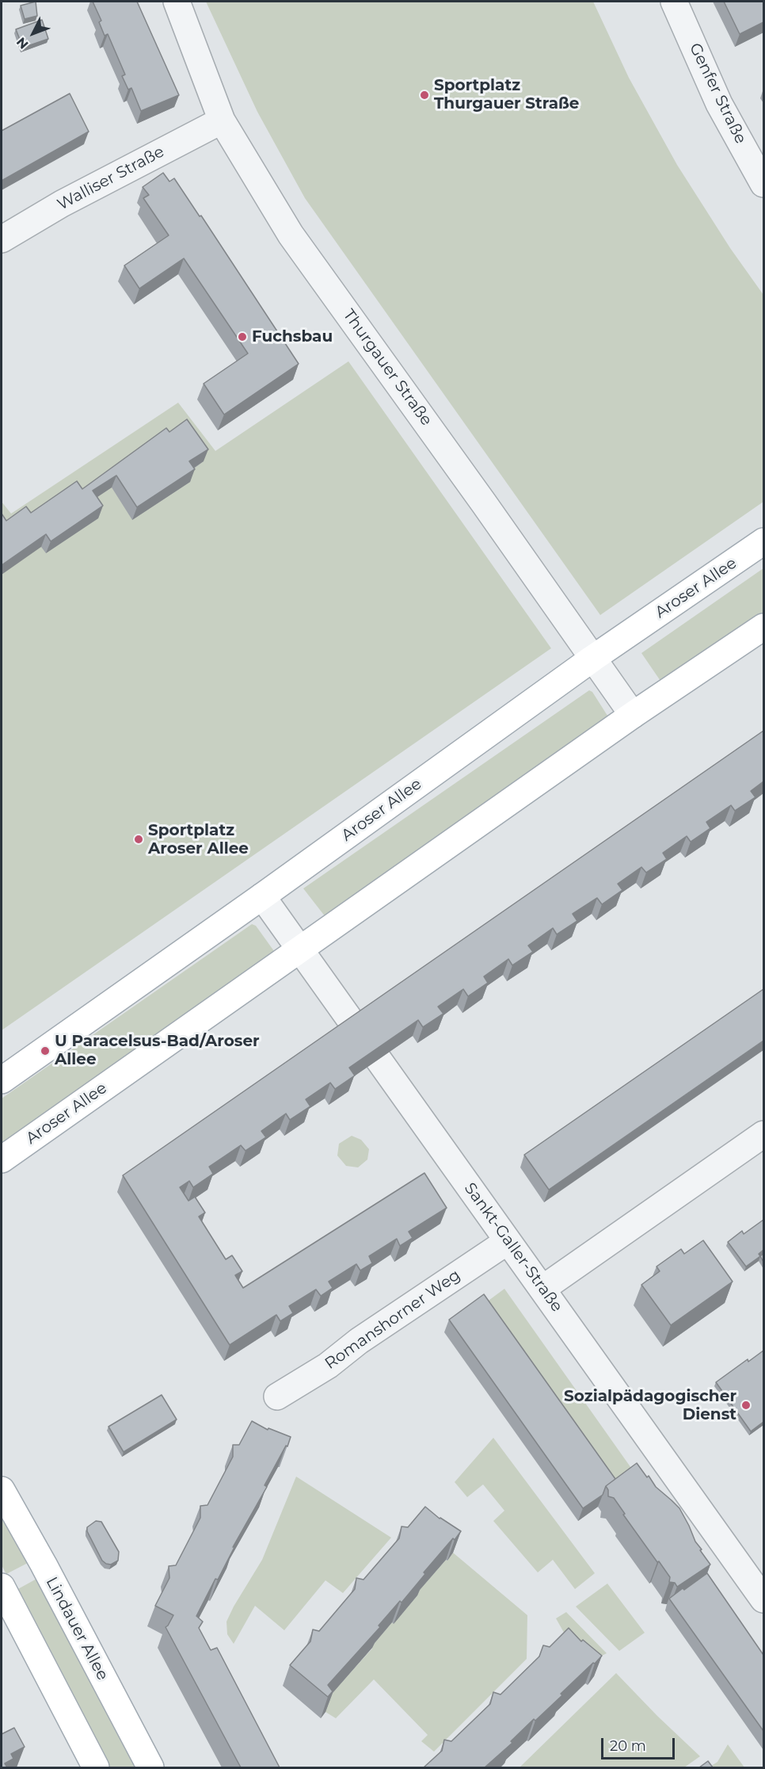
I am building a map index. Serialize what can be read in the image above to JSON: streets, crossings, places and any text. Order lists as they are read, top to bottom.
{
  "streets": {
    "main road": ["Aroser Allee", "Lindauer Allee"],
    "street": [
      "Genfer Straße",
      "Walliser Straße",
      "Thurgauer Straße",
      "Sankt-Galler-Straße",
      "Romanshorner Weg"
    ]
  },
  "crossings": [
    ["Walliser Straße", "Thurgauer Straße"],
    ["Thurgauer Straße", "Aroser Allee"],
    ["Aroser Allee", "Sankt-Galler-Straße"],
    ["Sankt-Galler-Straße", "Romanshorner Weg"]
  ],
  "places": [
    "Sportplatz Thurgauer Straße",
    "Fuchsbau",
    "Sportplatz Aroser Allee",
    "U Paracelsus-Bad/Aroser Allee",
    "Sozialpädagogischer Dienst"
  ],
  "scale_bar": "20 m",
  "north": "bottom left"
}
